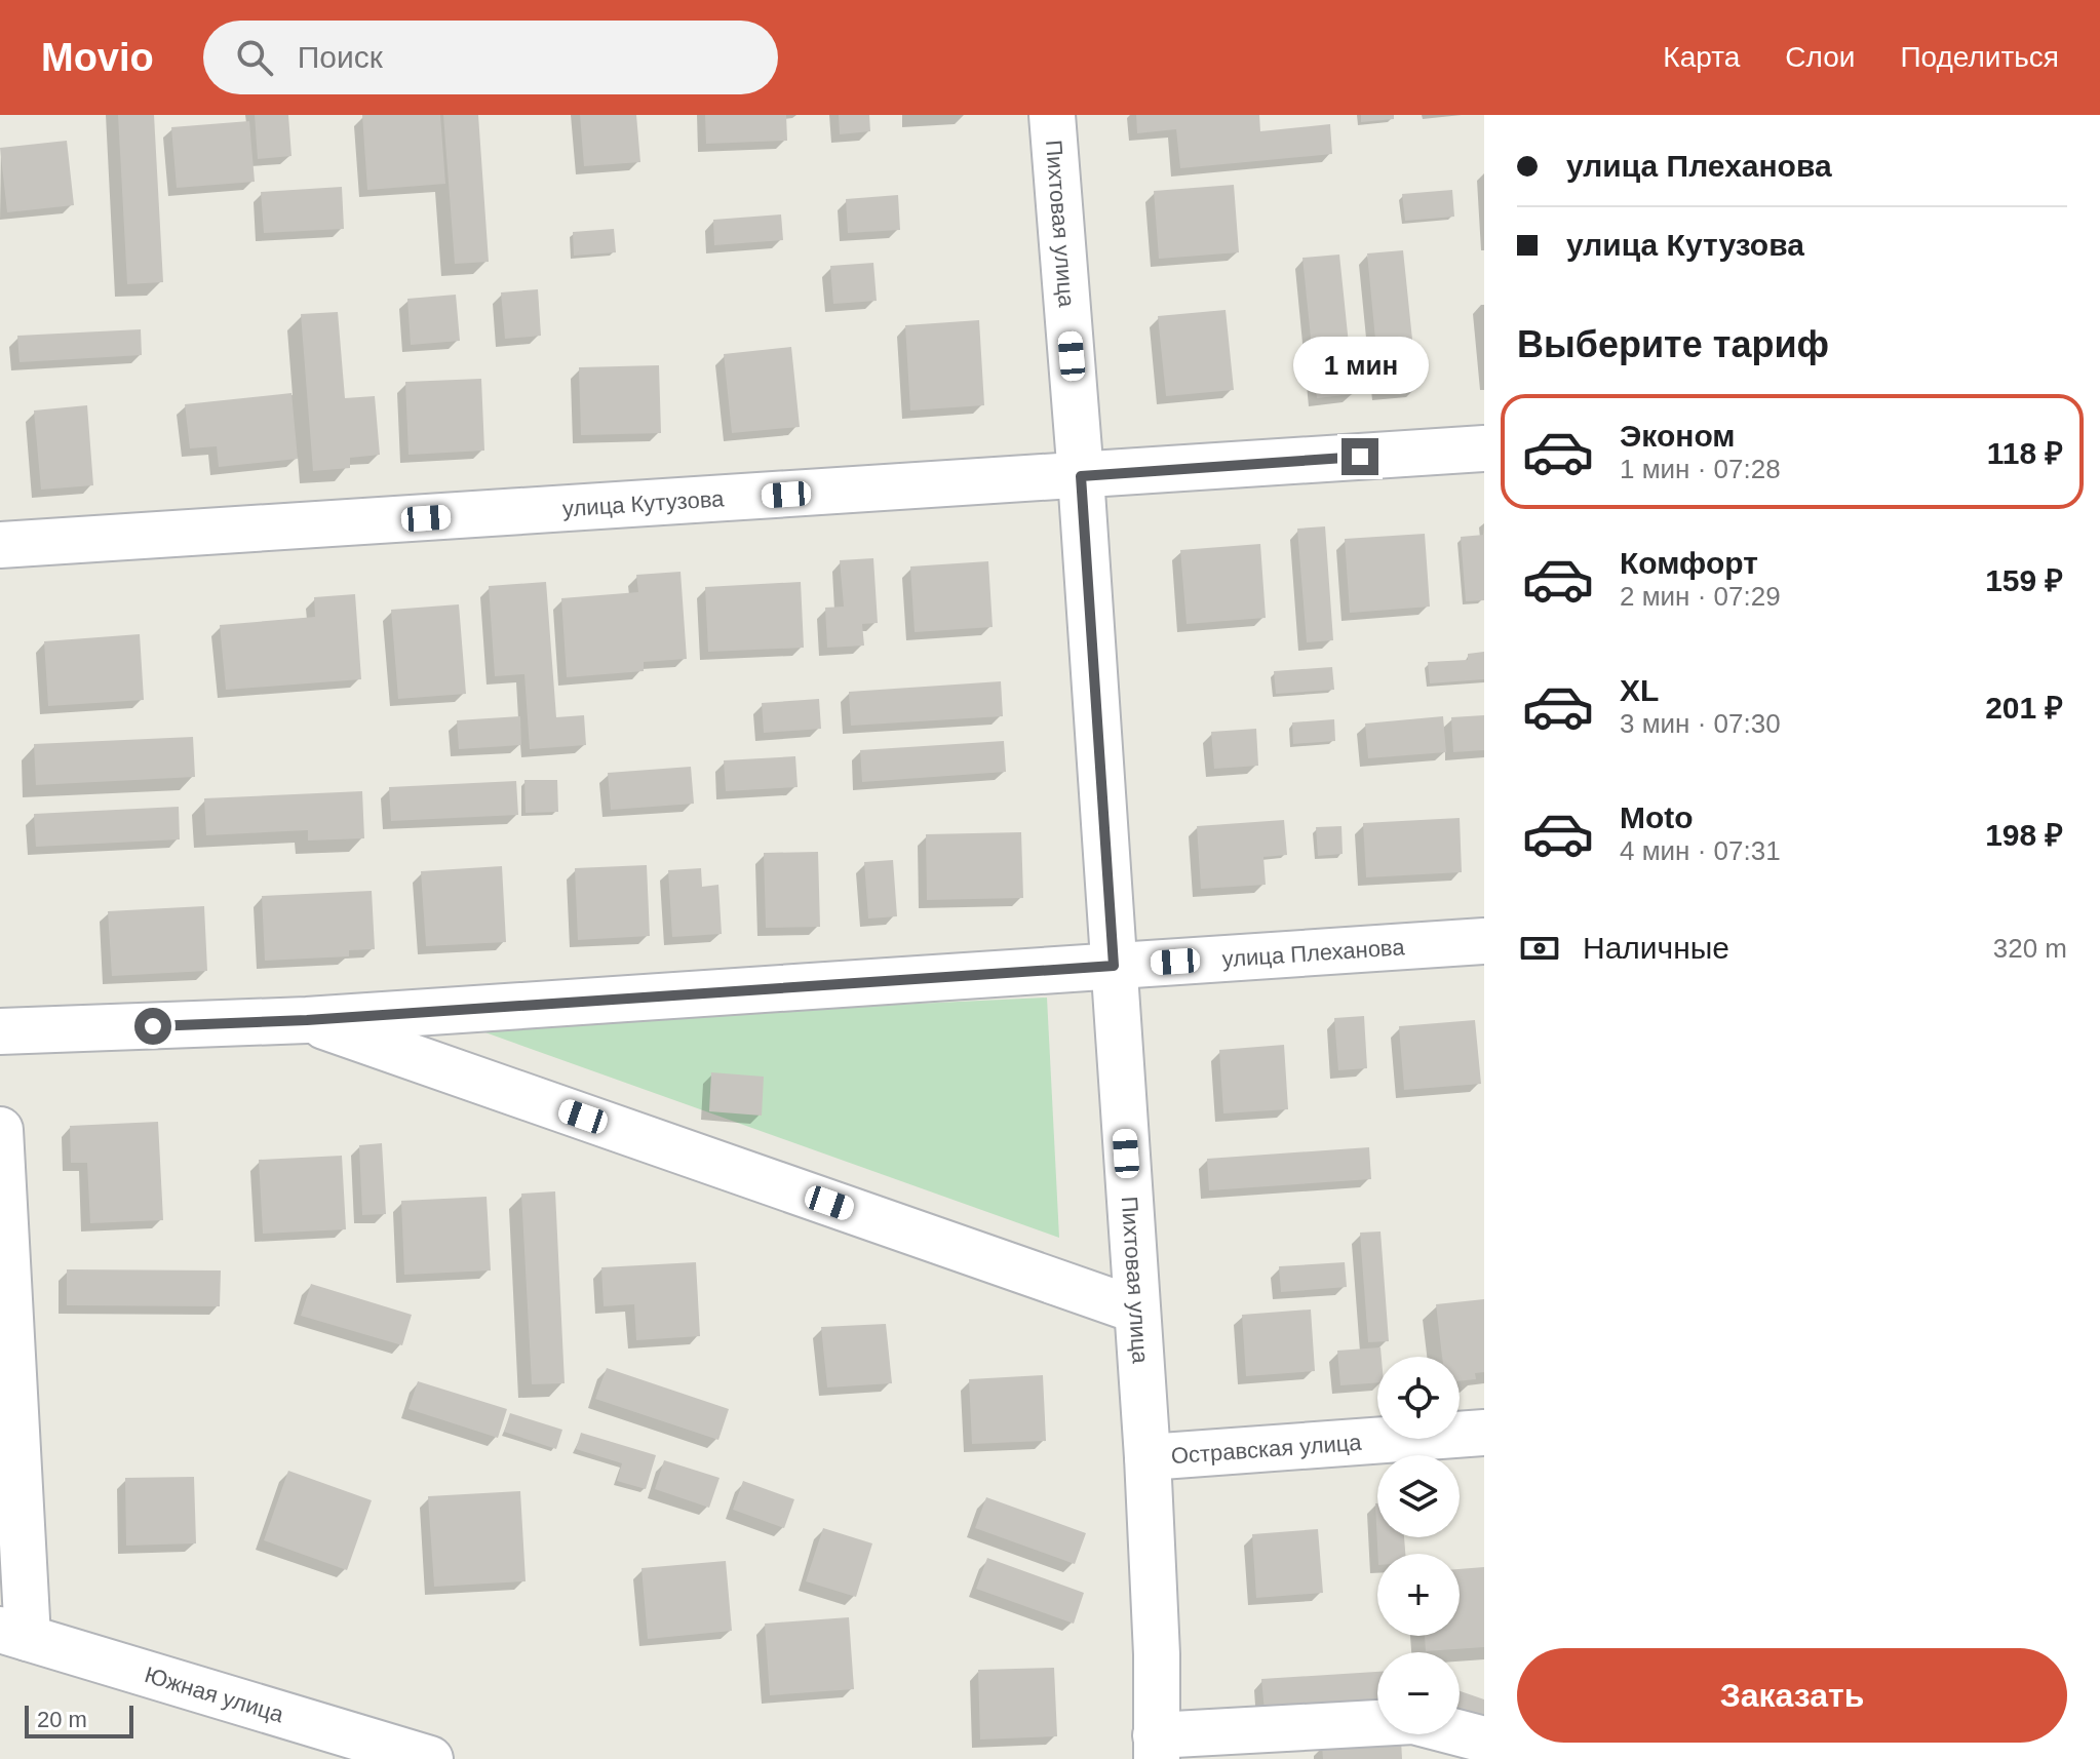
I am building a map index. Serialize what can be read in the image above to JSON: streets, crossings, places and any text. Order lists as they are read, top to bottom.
{
  "streets": {
    "street": [
      "Пихтовая улица",
      "улица Кутузова",
      "улица Плеханова",
      "Остравская улица",
      "Южная улица"
    ]
  },
  "crossings": [
    ["Пихтовая улица", "улица Кутузова"],
    ["Пихтовая улица", "улица Плеханова"],
    ["Пихтовая улица", "Остравская улица"]
  ],
  "scale_bar": "20 m",
  "page": {
    "header": "Movio",
    "search": "Поиск",
    "nav": ["Карта", "Слои", "Поделиться"],
    "banner": ["улица Плеханова", "улица Кутузова"],
    "heading": "Выберите тариф",
    "bubble": "1 мин",
    "list": [
      {
        "name": "Эконом",
        "note": "1 мин · 07:28",
        "value": "118 ₽"
      },
      {
        "name": "Комфорт",
        "note": "2 мин · 07:29",
        "value": "159 ₽"
      },
      {
        "name": "XL",
        "note": "3 мин · 07:30",
        "value": "201 ₽"
      },
      {
        "name": "Moto",
        "note": "4 мин · 07:31",
        "value": "198 ₽"
      }
    ],
    "pay": ["Наличные", "320 m"],
    "map_buttons": ["+", "−"],
    "buttons": "Заказать",
    "scale": "20 m"
  }
}
